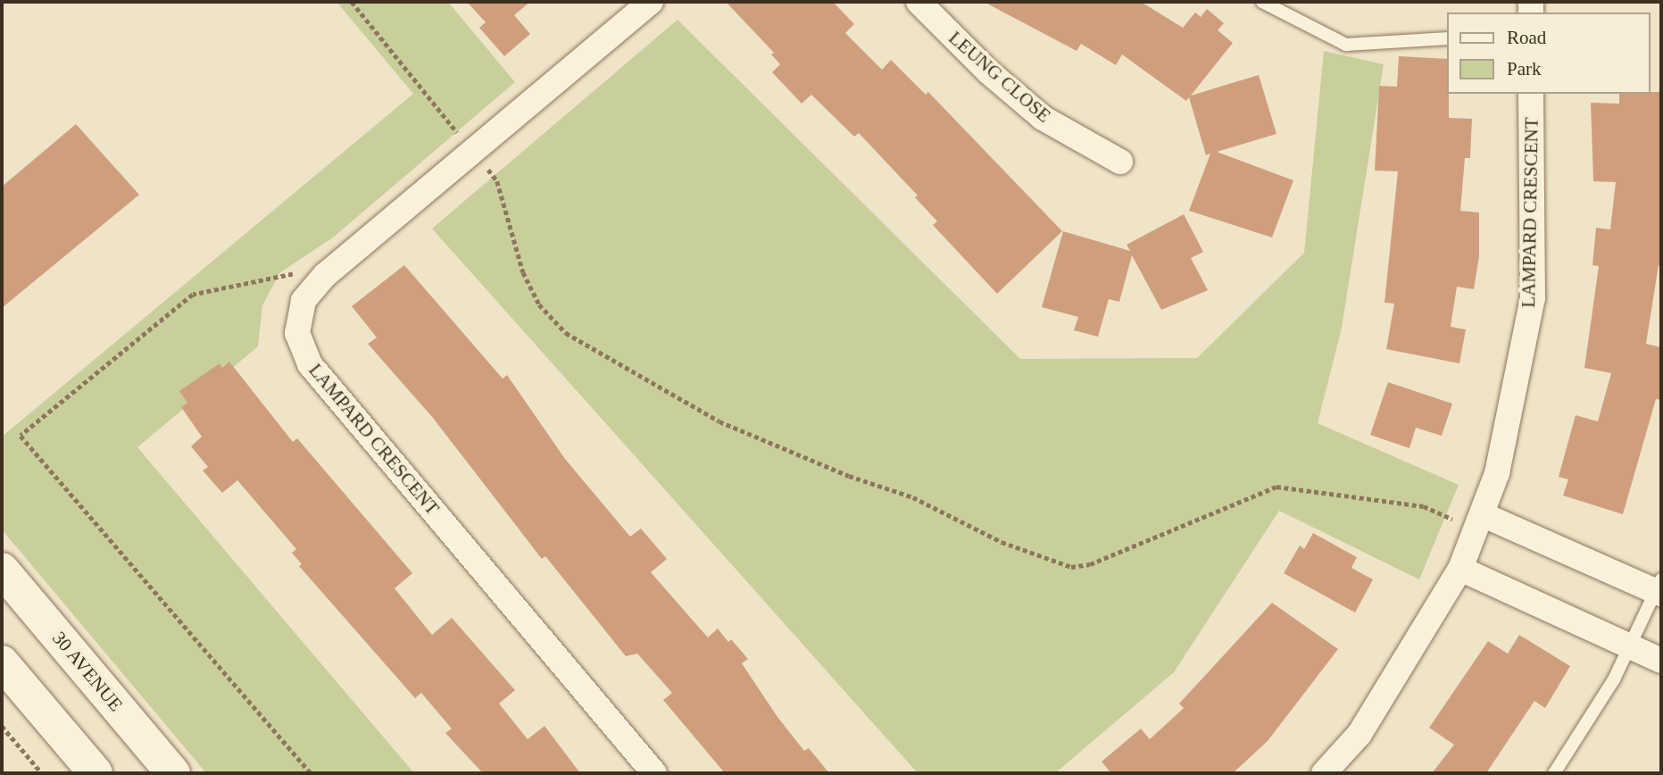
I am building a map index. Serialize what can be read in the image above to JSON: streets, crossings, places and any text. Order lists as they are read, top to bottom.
{
  "streets": {
    "main road": ["30 AVENUE"],
    "street": ["LEUNG CLOSE", "LAMPARD CRESCENT"]
  },
  "legend": ["Road", "Park"]
}
